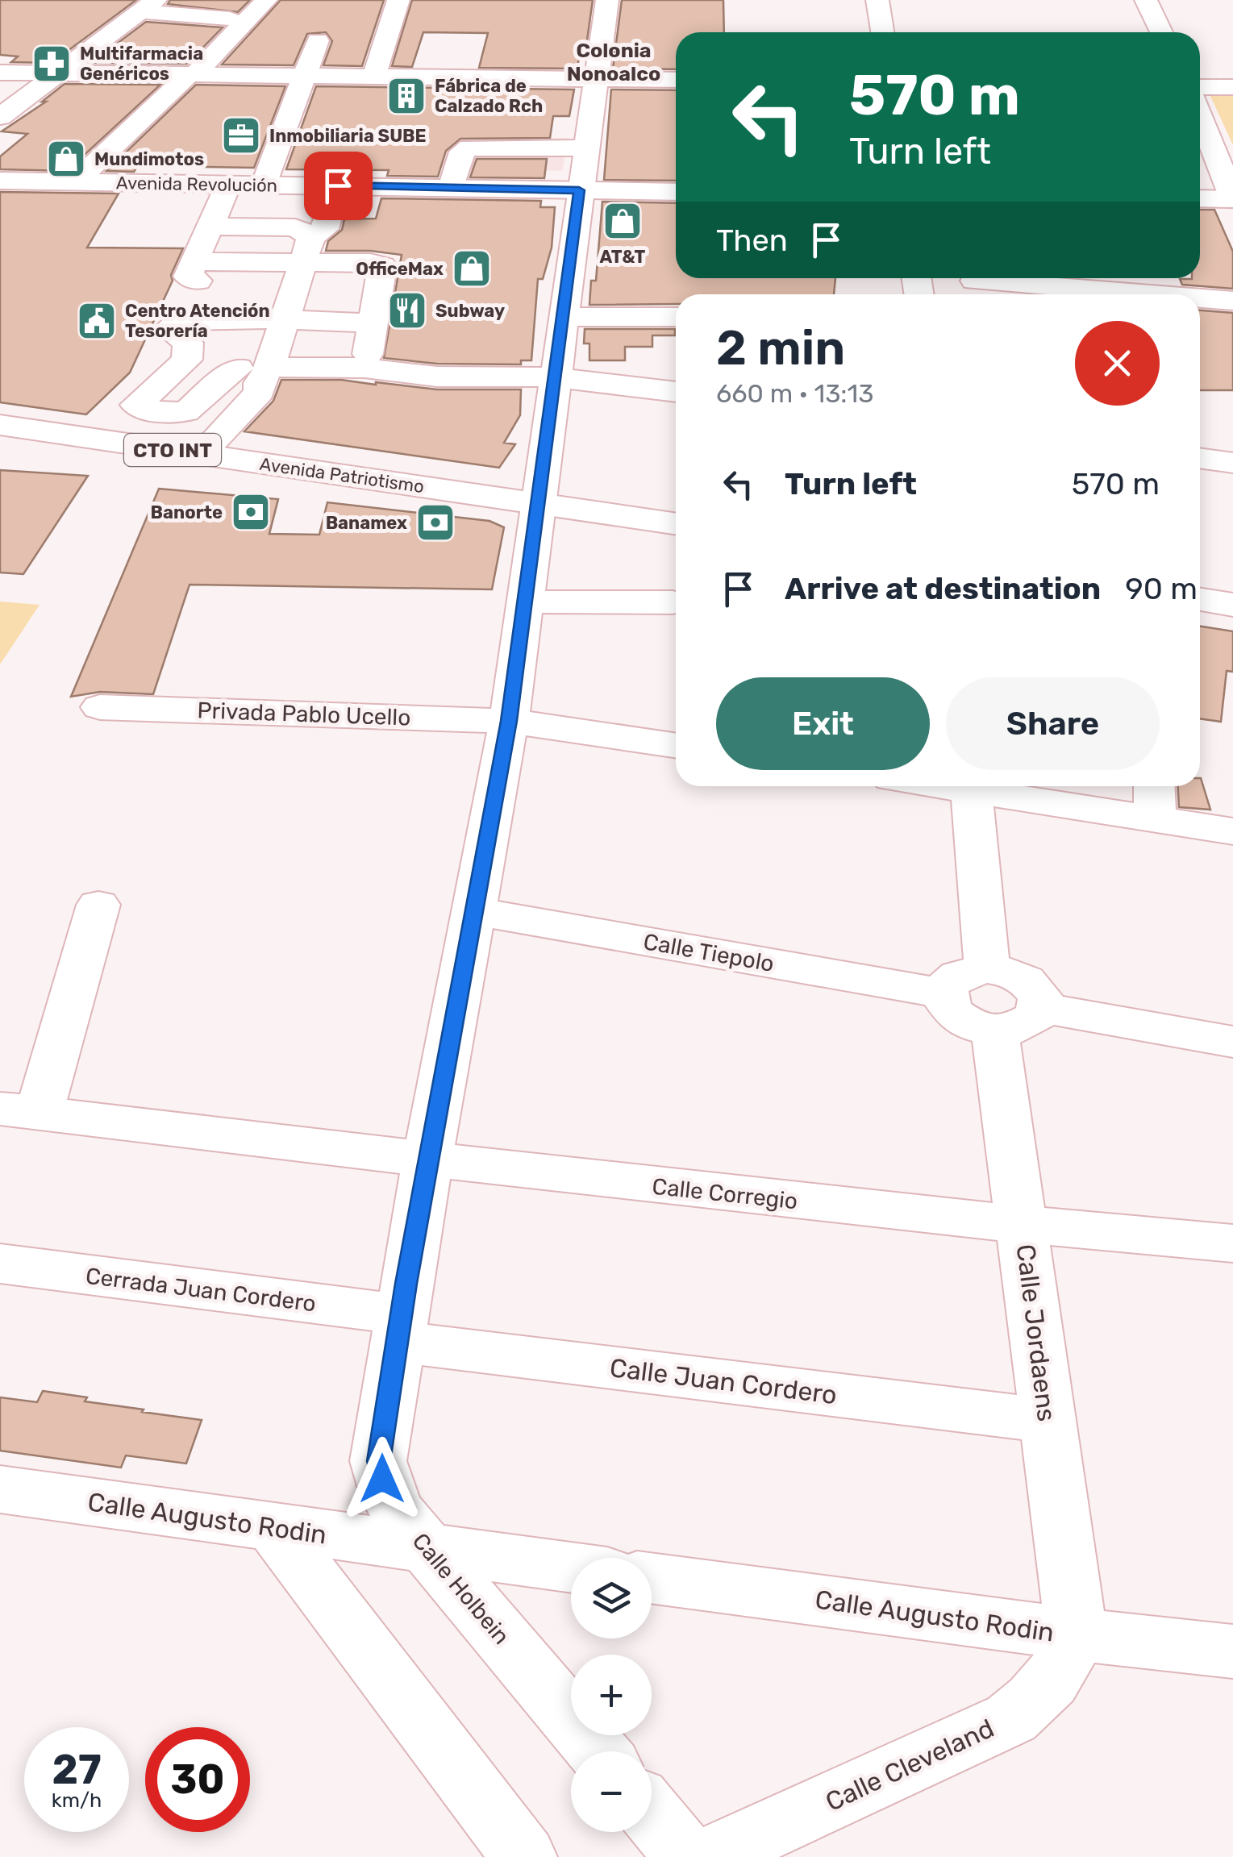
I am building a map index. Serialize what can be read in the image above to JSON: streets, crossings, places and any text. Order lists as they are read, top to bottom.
{
  "streets": {
    "street": [
      "Avenida Revolución",
      "CTO INT",
      "Avenida Patriotismo",
      "Privada Pablo Ucello",
      "Calle Tiepolo",
      "Calle Corregio",
      "Cerrada Juan Cordero",
      "Calle Jordaens",
      "Calle Juan Cordero",
      "Calle Augusto Rodin",
      "Calle Holbein",
      "Calle Cleveland"
    ]
  },
  "crossings": [
    ["Avenida Revolución", "Calle Holbein"],
    ["Avenida Patriotismo", "Calle Holbein"],
    ["Privada Pablo Ucello", "Calle Holbein"],
    ["Calle Tiepolo", "Calle Jordaens"],
    ["Calle Tiepolo", "Calle Holbein"],
    ["Calle Corregio", "Calle Jordaens"],
    ["Calle Corregio", "Calle Holbein"],
    ["Cerrada Juan Cordero", "Calle Juan Cordero"],
    ["Cerrada Juan Cordero", "Calle Holbein"],
    ["Calle Jordaens", "Calle Juan Cordero"],
    ["Calle Jordaens", "Calle Augusto Rodin"],
    ["Calle Jordaens", "Calle Cleveland"],
    ["Calle Juan Cordero", "Calle Holbein"],
    ["Calle Augusto Rodin", "Calle Holbein"],
    ["Calle Augusto Rodin", "Calle Cleveland"]
  ],
  "districts": ["Colonia Nonoalco"],
  "places": {
    "pharmacy": ["Multifarmacia Genéricos"],
    "building": ["Fábrica de Calzado Rch"],
    "office": ["Inmobiliaria SUBE"],
    "shop": ["Mundimotos", "AT&T", "OfficeMax"],
    "restaurant": ["Subway"],
    "public building": ["Centro Atención Tesorería"],
    "bank": ["Banorte", "Banamex"]
  },
  "page": {
    "turn": ["570 m", "Turn left"],
    "then": "Then",
    "heading": ["2 min", "660 m · 13:13"],
    "list": [
      {
        "name": "Turn left",
        "value": "570 m"
      },
      {
        "name": "Arrive at destination",
        "value": "90 m"
      }
    ],
    "buttons": ["Exit", "Share"],
    "map_buttons": ["+", "−"],
    "speed": "27 km/h",
    "limit": "30"
  }
}
